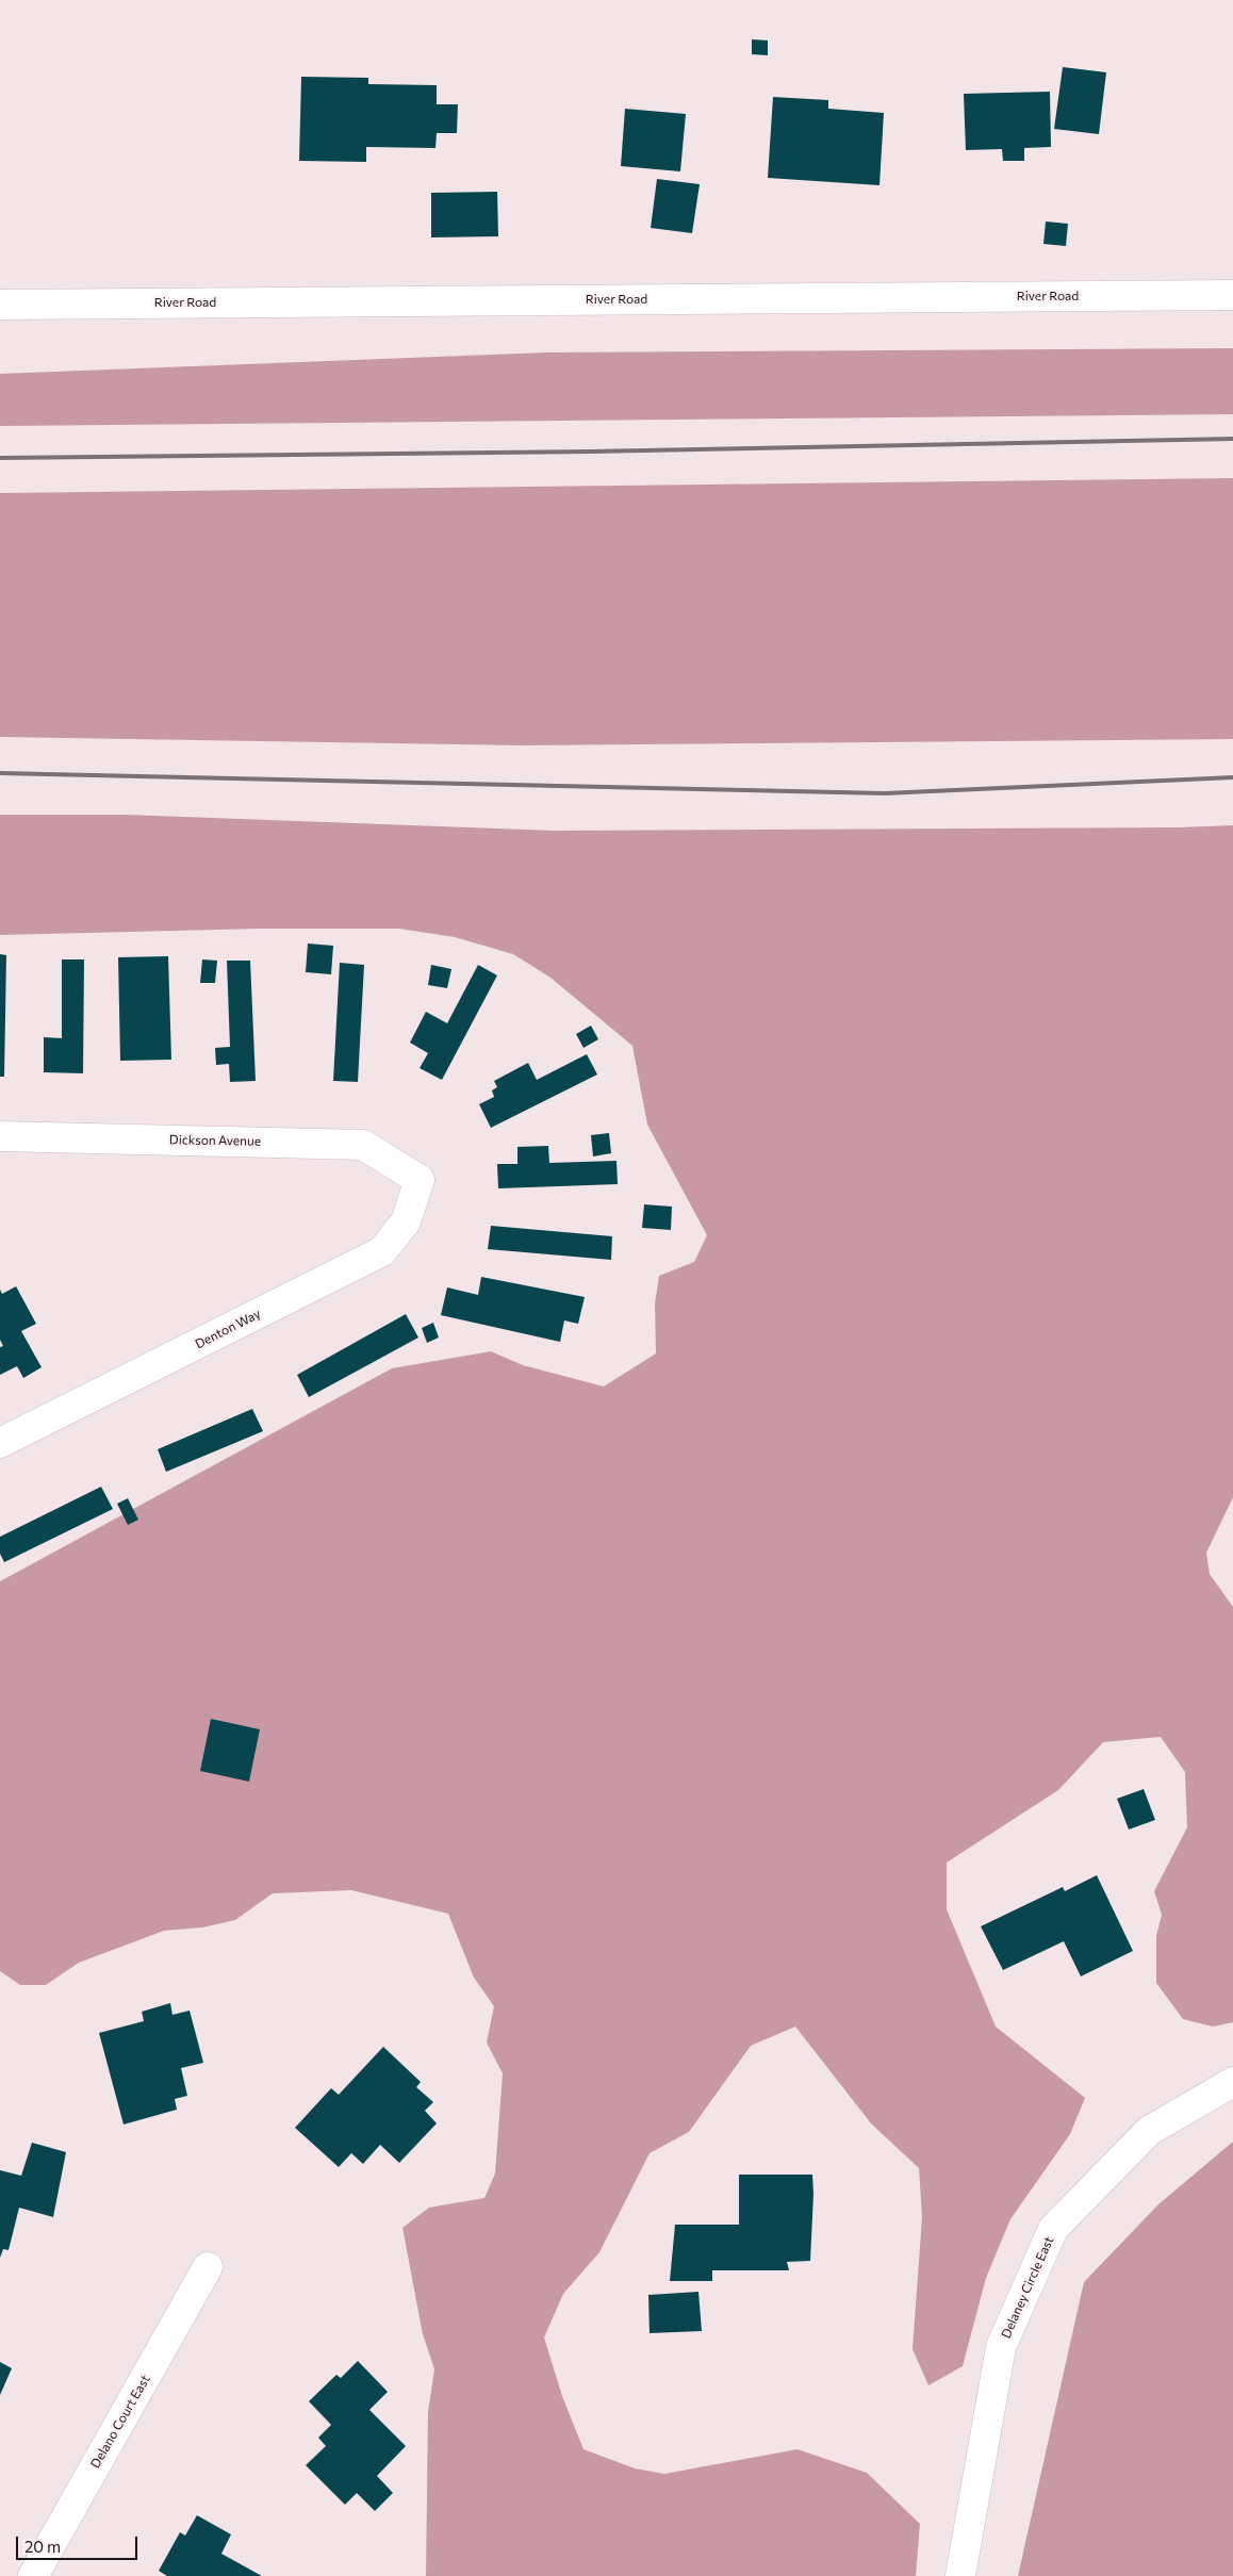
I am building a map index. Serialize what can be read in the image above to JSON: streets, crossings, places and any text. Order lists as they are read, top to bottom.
{
  "streets": {
    "street": [
      "River Road",
      "Dickson Avenue",
      "Denton Way",
      "Delaney Circle East",
      "Delano Court East"
    ]
  },
  "crossings": [
    ["Dickson Avenue", "Denton Way"]
  ],
  "scale_bar": "20 m"
}
